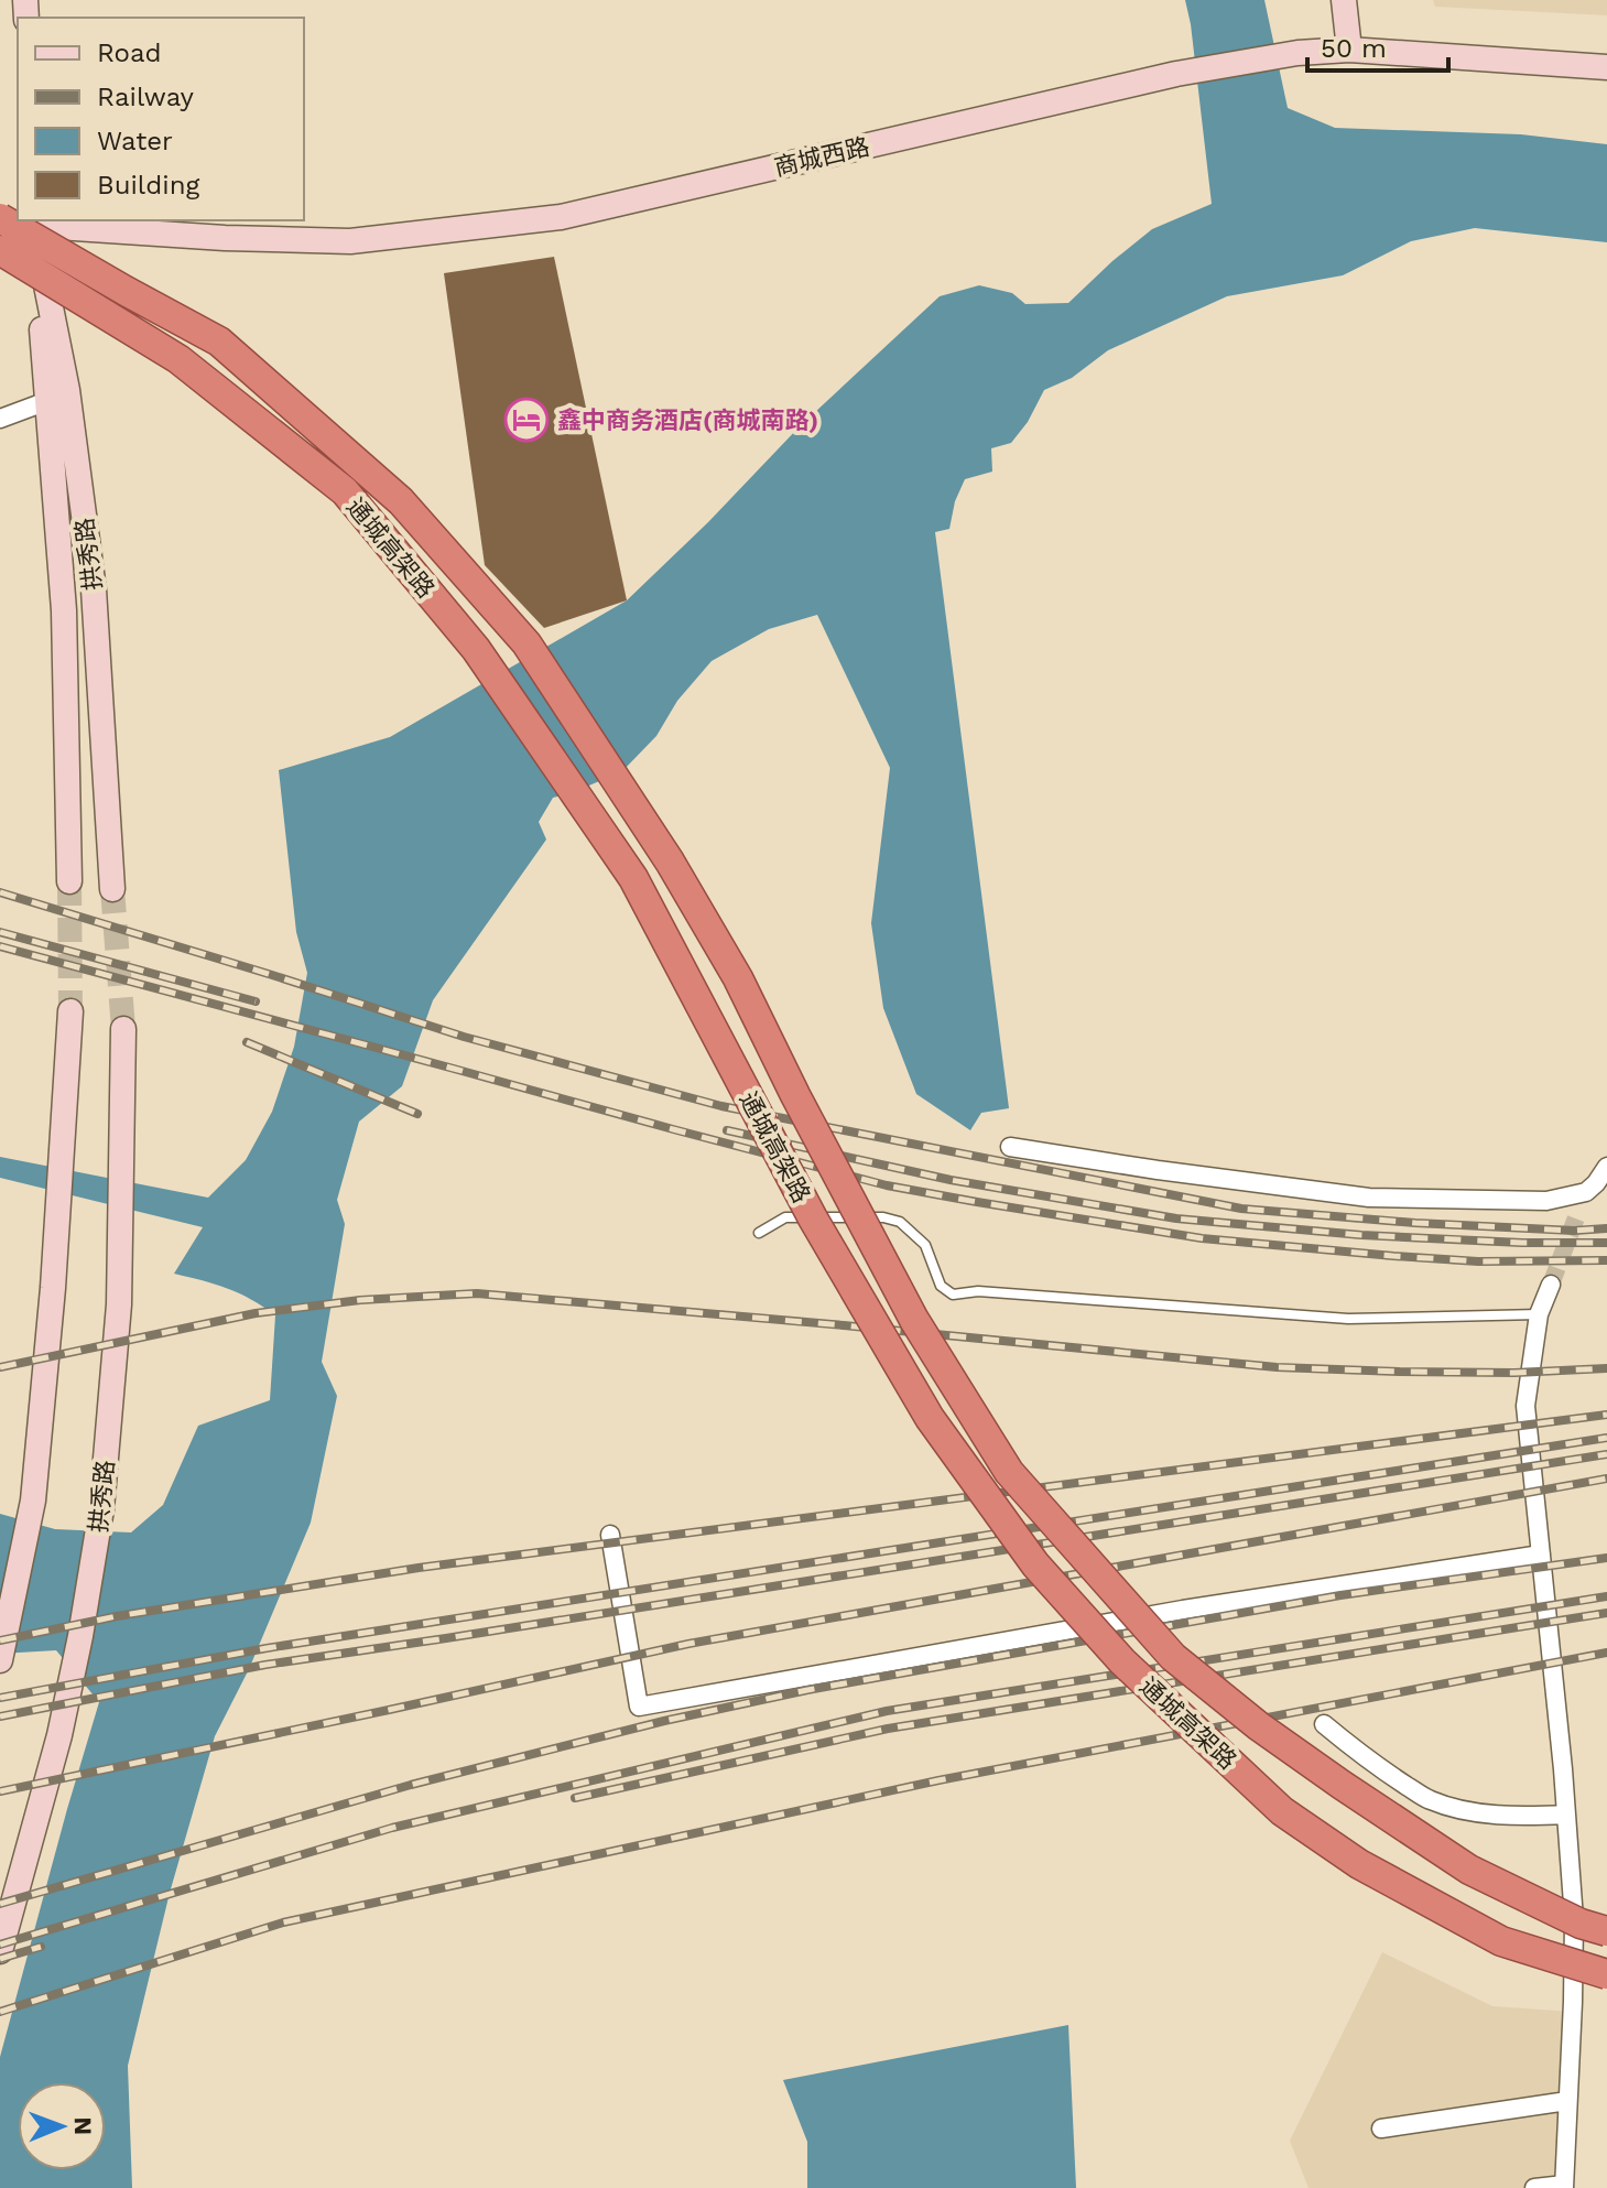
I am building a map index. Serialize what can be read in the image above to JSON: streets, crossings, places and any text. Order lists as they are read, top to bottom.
{
  "streets": {
    "highway": ["通城高架路"],
    "main road": ["商城西路", "拱秀路"]
  },
  "places": {
    "hotel": ["鑫中商务酒店(商城南路)"]
  },
  "legend": [
    "Road",
    "Railway",
    "Water",
    "Building"
  ],
  "scale_bar": "50 m",
  "north": "right"
}
